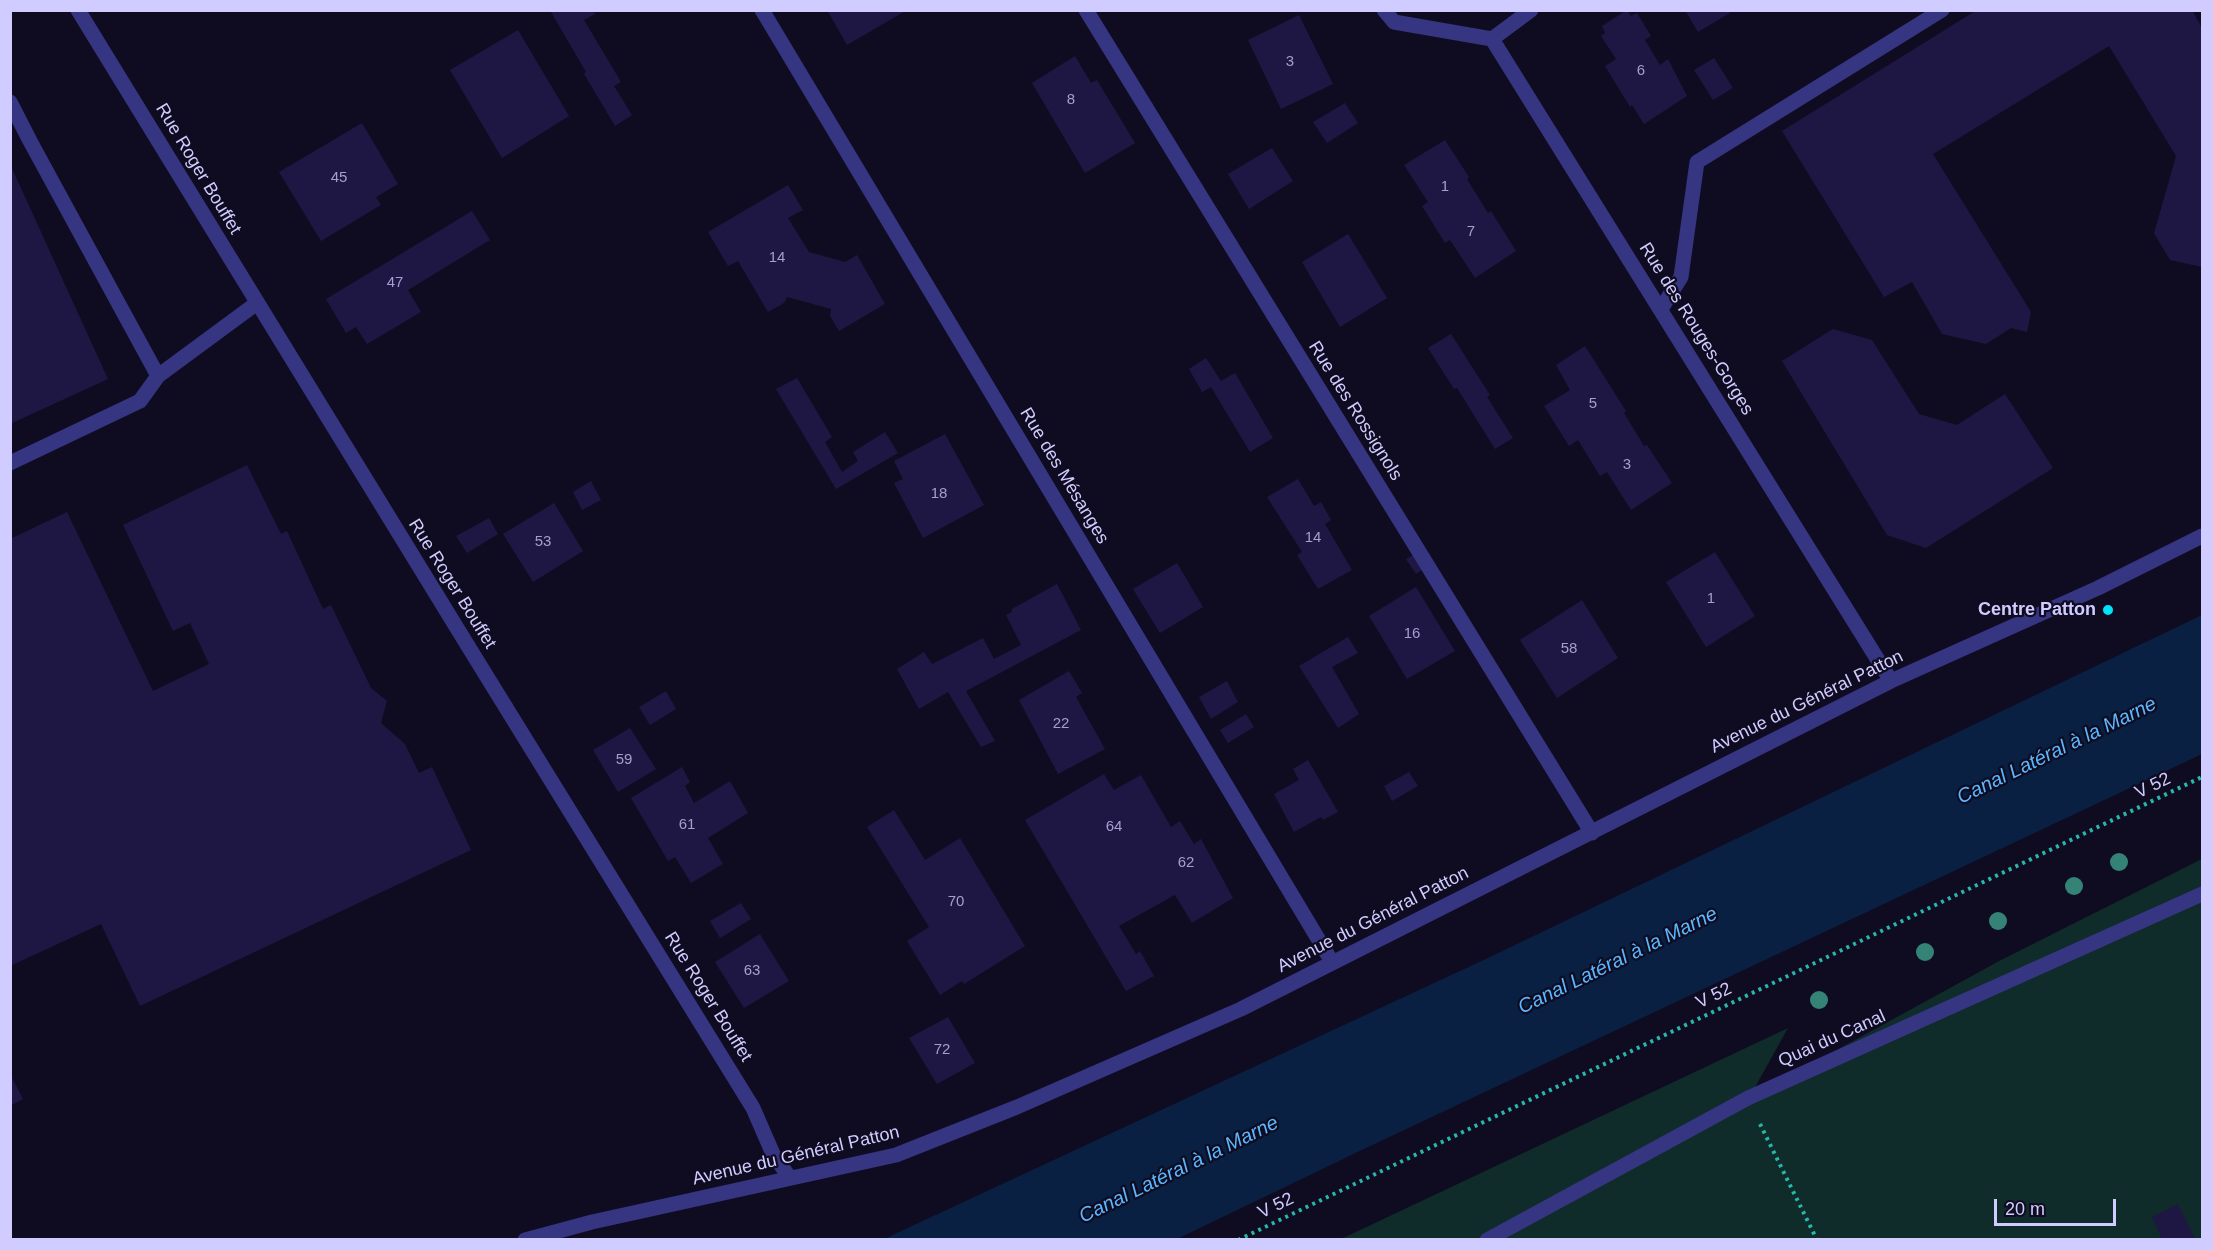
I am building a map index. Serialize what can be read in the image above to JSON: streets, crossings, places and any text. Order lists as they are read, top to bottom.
{
  "streets": {
    "street": [
      "Rue Roger Bouffet",
      "Rue des Rouges-Gorges",
      "Rue des Rossignols",
      "Rue des Mésanges",
      "Avenue du Général Patton",
      "Quai du Canal"
    ],
    "path": ["V 52"]
  },
  "crossings": [
    ["Rue Roger Bouffet", "Avenue du Général Patton"],
    ["Rue des Rouges-Gorges", "Avenue du Général Patton"],
    ["Rue des Rossignols", "Avenue du Général Patton"],
    ["Rue des Mésanges", "Avenue du Général Patton"]
  ],
  "water": ["Canal Latéral à la Marne"],
  "places": ["Centre Patton"],
  "house_numbers": [
    "3",
    "6",
    "8",
    "45",
    "1",
    "7",
    "14",
    "47",
    "5",
    "3",
    "18",
    "14",
    "53",
    "1",
    "16",
    "58",
    "22",
    "59",
    "61",
    "64",
    "62",
    "70",
    "63",
    "72"
  ],
  "scale_bar": "20 m"
}
